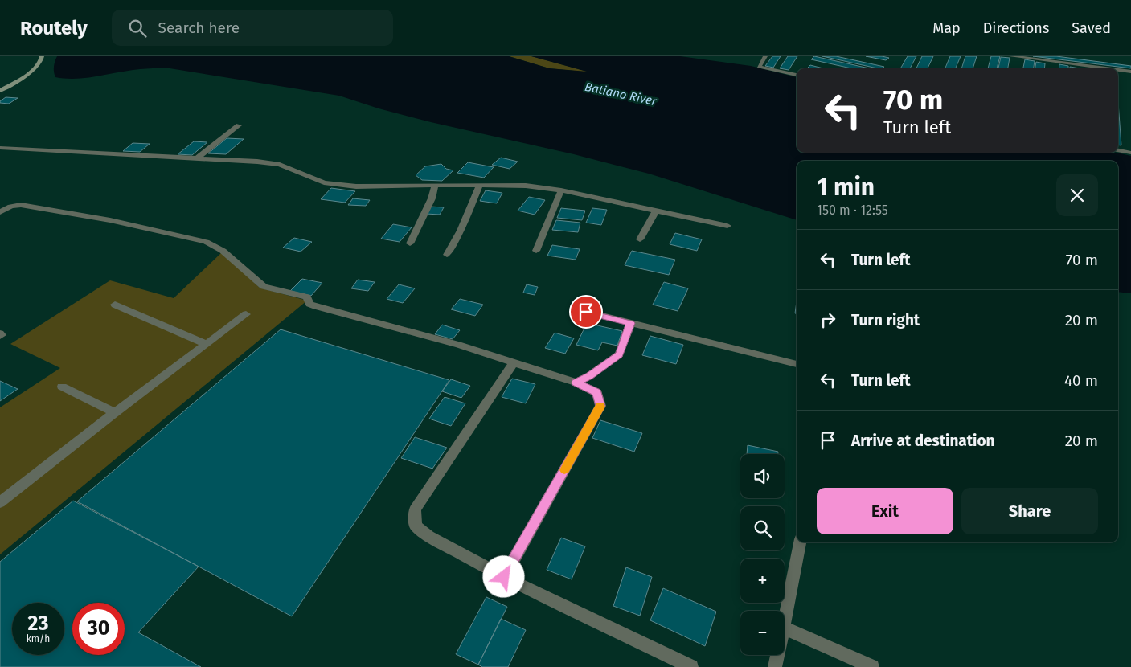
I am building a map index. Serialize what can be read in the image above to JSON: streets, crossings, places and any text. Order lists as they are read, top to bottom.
{
  "water": ["Batiano River"],
  "page": {
    "header": "Routely",
    "search": "Search here",
    "nav": ["Map", "Directions", "Saved"],
    "turn": ["70 m", "Turn left"],
    "heading": ["1 min", "150 m · 12:55"],
    "list": [
      {
        "name": "Turn left",
        "value": "70 m"
      },
      {
        "name": "Turn right",
        "value": "20 m"
      },
      {
        "name": "Turn left",
        "value": "40 m"
      },
      {
        "name": "Arrive at destination",
        "value": "20 m"
      }
    ],
    "map_buttons": ["+", "−"],
    "buttons": ["Exit", "Share"],
    "speed": "23 km/h",
    "limit": "30"
  }
}
